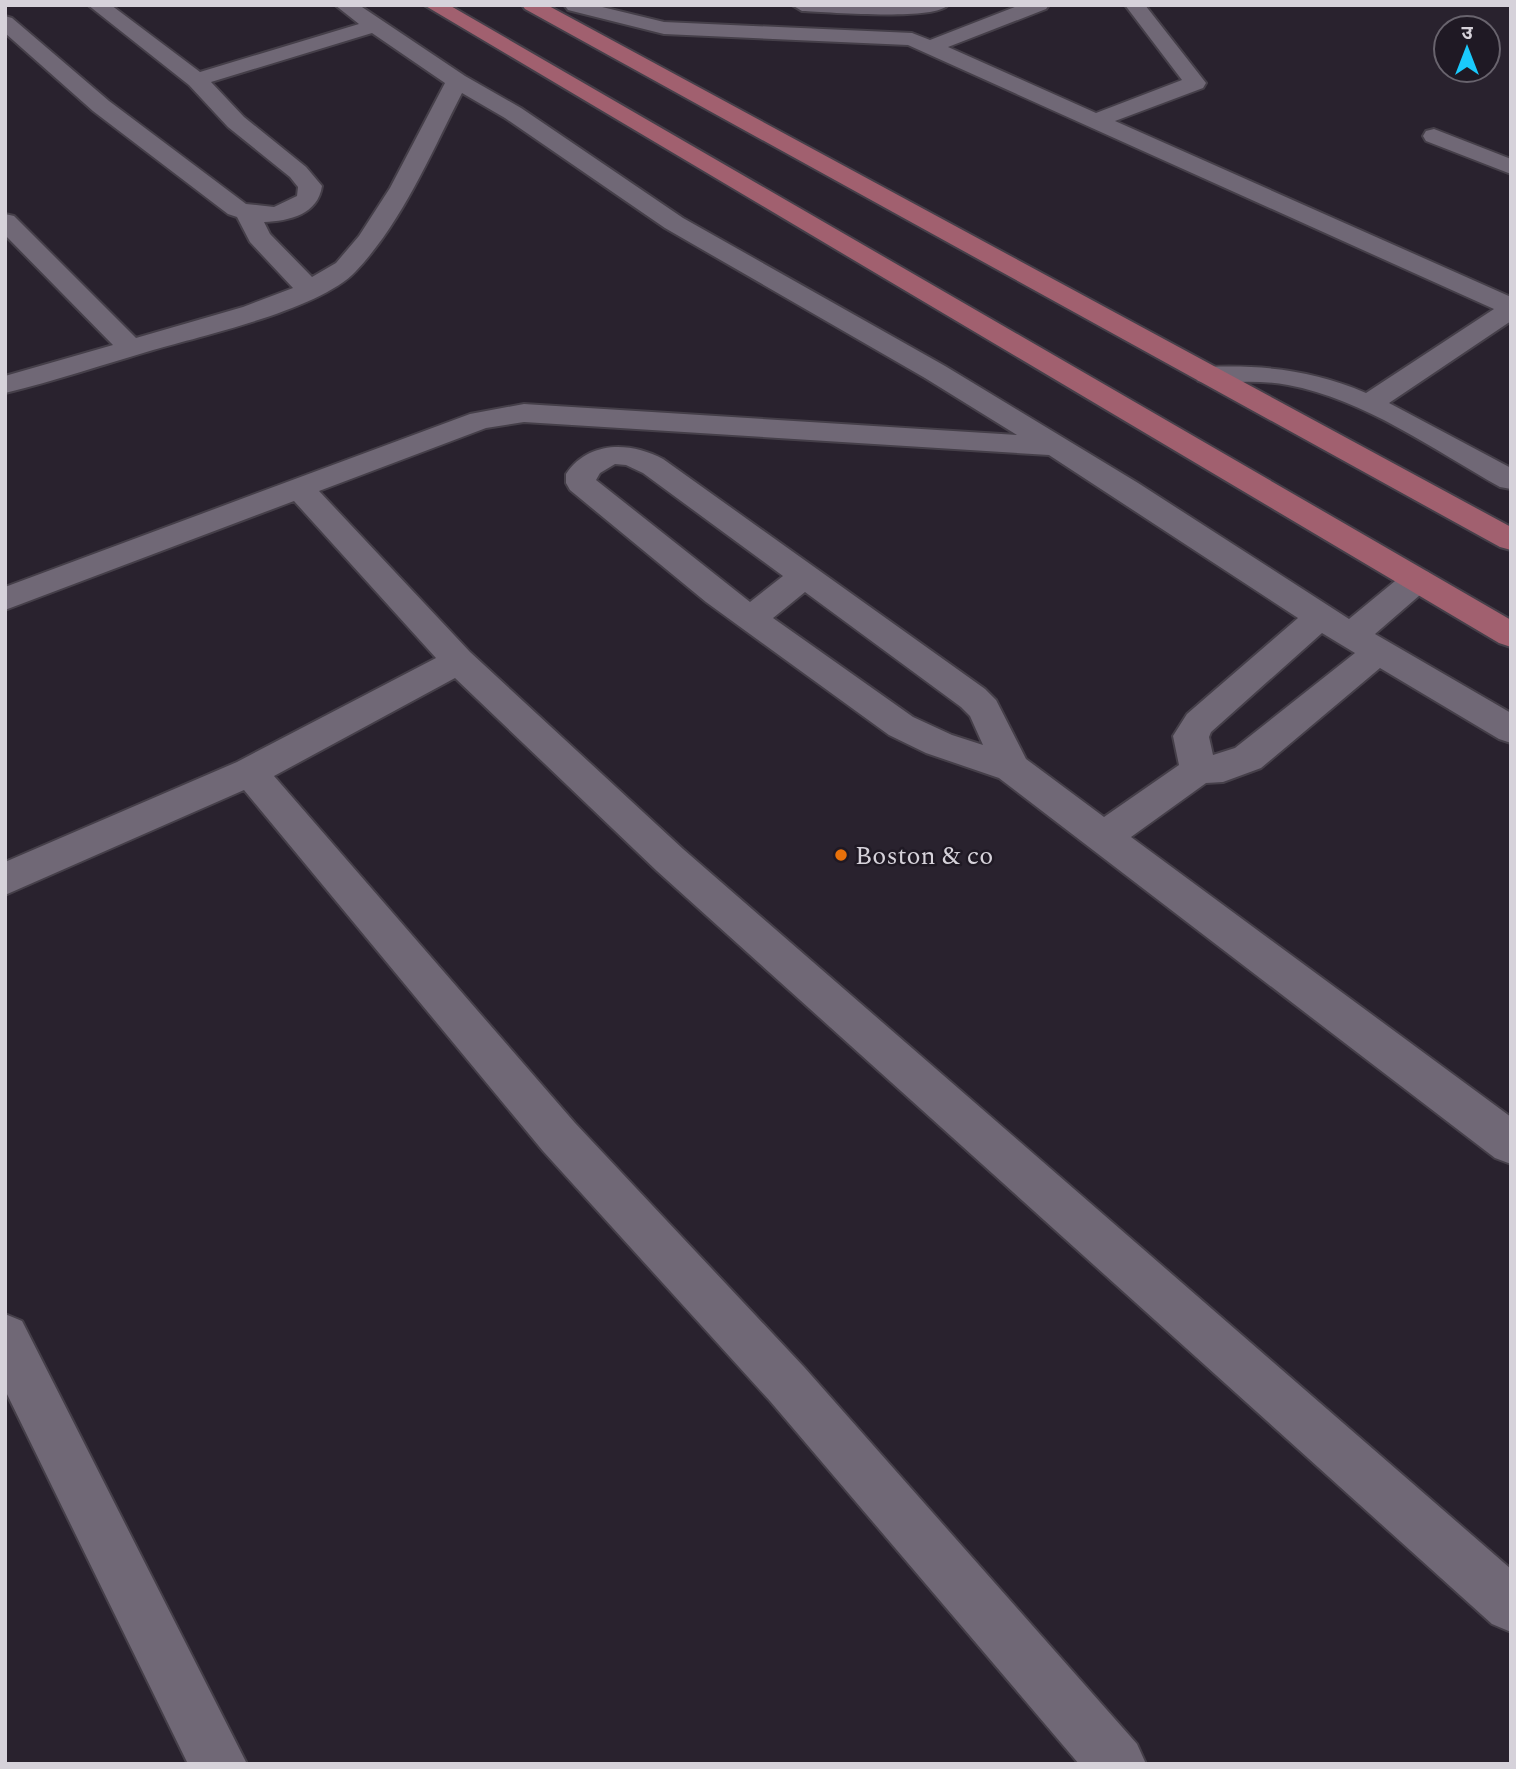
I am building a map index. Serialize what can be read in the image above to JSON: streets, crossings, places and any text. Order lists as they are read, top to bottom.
{
  "places": ["Boston & co"],
  "north": "top"
}
